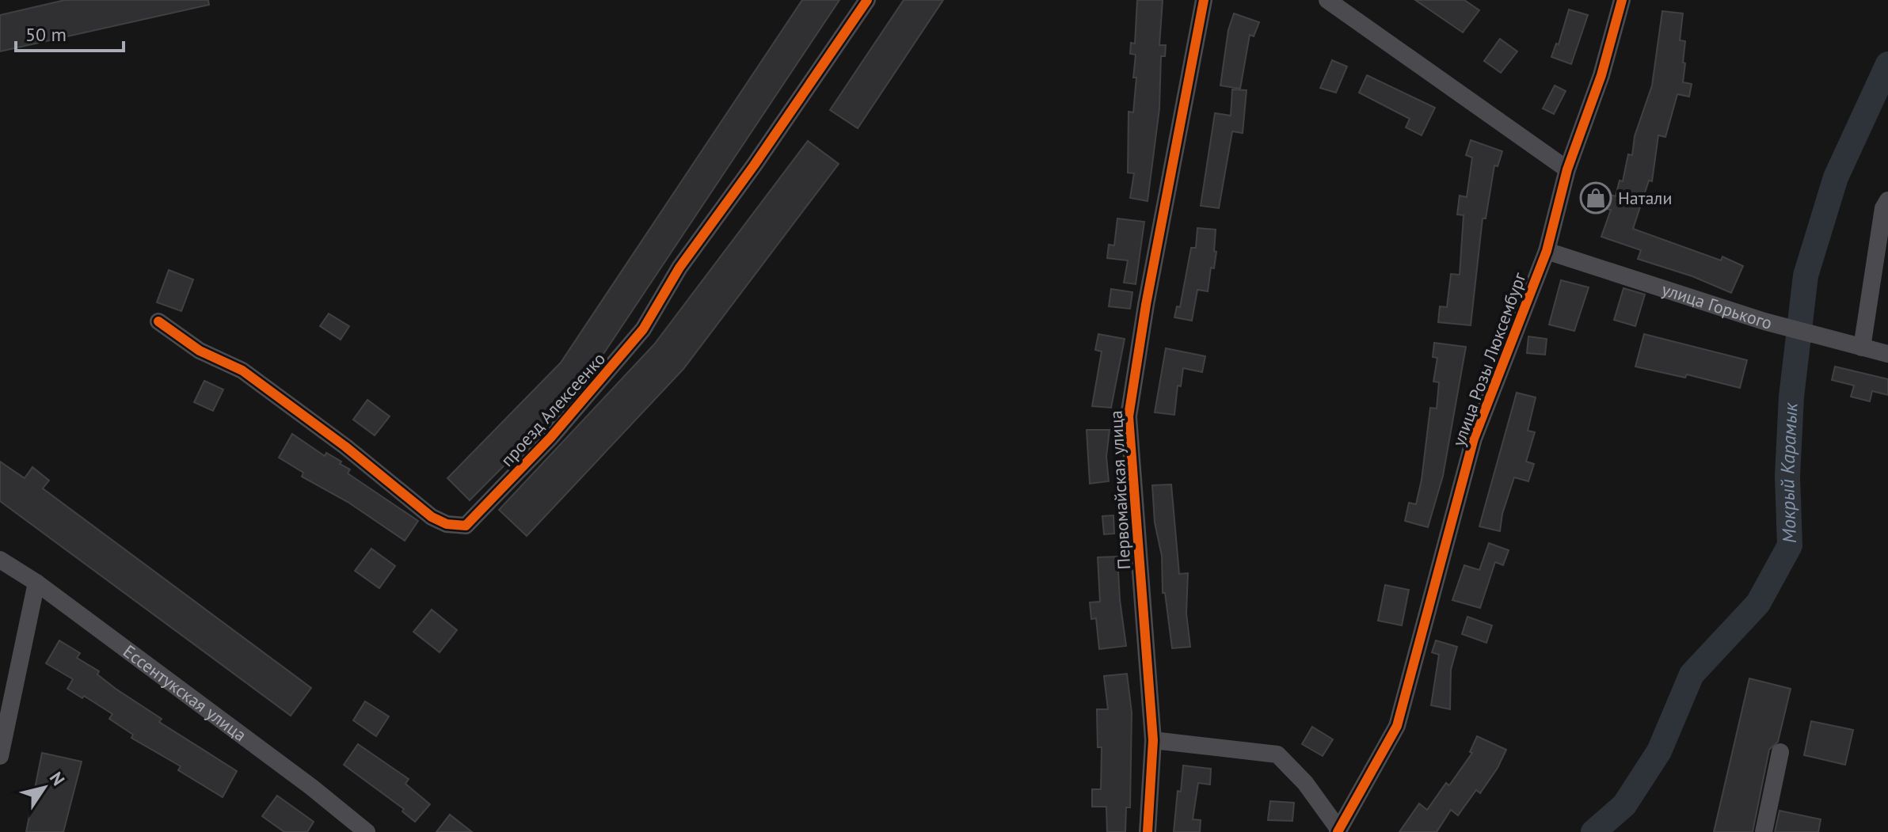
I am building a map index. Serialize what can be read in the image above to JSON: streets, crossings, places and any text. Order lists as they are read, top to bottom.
{
  "streets": {
    "street": [
      "улица Горького",
      "улица Розы Люксембург",
      "проезд Алексеенко",
      "Первомайская улица",
      "Ессентукская улица"
    ]
  },
  "crossings": [
    ["улица Горького", "улица Розы Люксембург"]
  ],
  "water": ["Мокрый Карамык"],
  "places": {
    "shop": ["Натали"]
  },
  "scale_bar": "50 m",
  "north": "top right"
}
